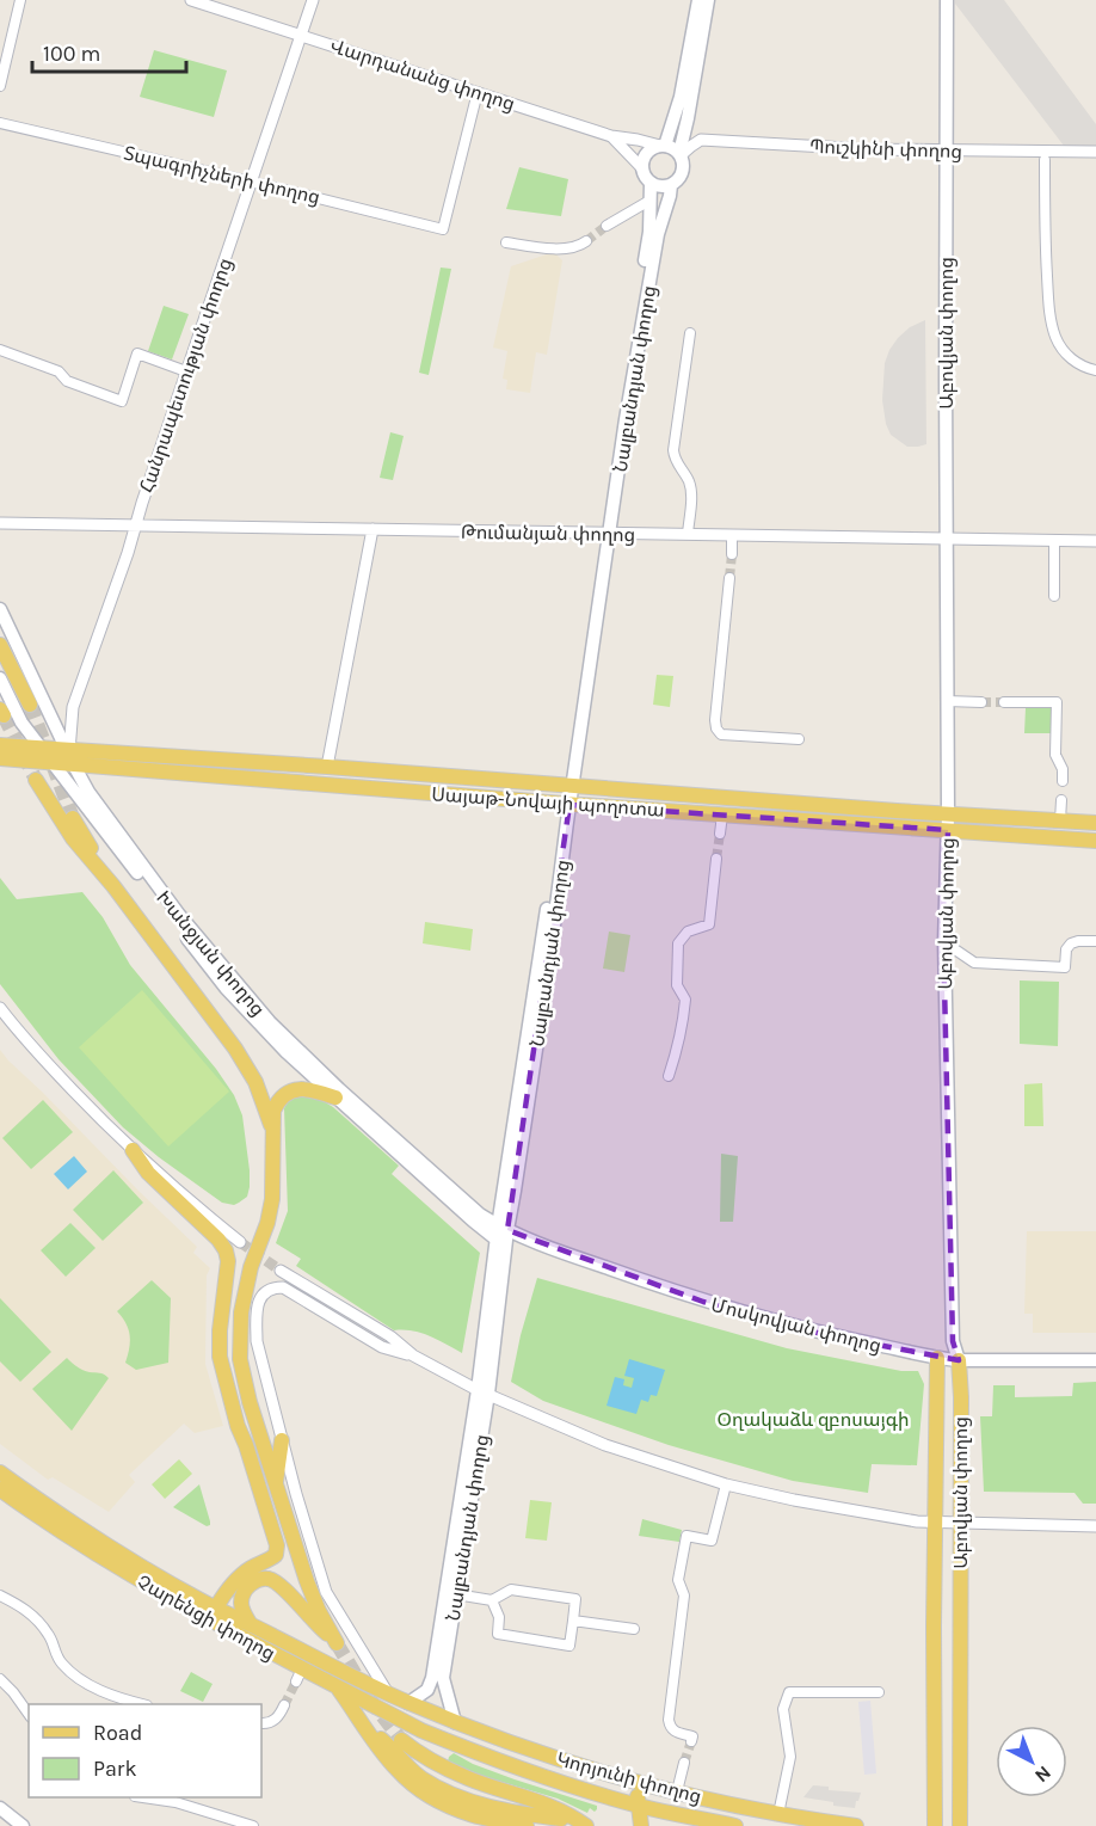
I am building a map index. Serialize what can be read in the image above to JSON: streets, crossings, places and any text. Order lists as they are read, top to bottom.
{
  "streets": {
    "main road": [
      "Աբովյան փողոց",
      "Նալբանդյան փողոց",
      "Սայաթ-Նովայի պողոտա",
      "Խանջյան փողոց",
      "Մոսկովյան փողոց",
      "Չարենցի փողոց",
      "Կորյունի փողոց"
    ],
    "street": [
      "Վարդանանց փողոց",
      "Պուշկինի փողոց",
      "Տպագրիչների փողոց",
      "Հանրապետության փողոց",
      "Թումանյան փողոց"
    ]
  },
  "crossings": [
    ["Վարդանանց փողոց", "Պուշկինի փողոց"],
    ["Վարդանանց փողոց", "Տպագրիչների փողոց"],
    ["Վարդանանց փողոց", "Հանրապետության փողոց"],
    ["Վարդանանց փողոց", "Նալբանդյան փողոց"],
    ["Պուշկինի փողոց", "Աբովյան փողոց"],
    ["Պուշկինի փողոց", "Նալբանդյան փողոց"],
    ["Տպագրիչների փողոց", "Հանրապետության փողոց"],
    ["Աբովյան փողոց", "Թումանյան փողոց"],
    ["Աբովյան փողոց", "Սայաթ-Նովայի պողոտա"],
    ["Աբովյան փողոց", "Մոսկովյան փողոց"],
    ["Հանրապետության փողոց", "Թումանյան փողոց"],
    ["Հանրապետության փողոց", "Սայաթ-Նովայի պողոտա"],
    ["Հանրապետության փողոց", "Խանջյան փողոց"],
    ["Նալբանդյան փողոց", "Թումանյան փողոց"],
    ["Նալբանդյան փողոց", "Սայաթ-Նովայի պողոտա"],
    ["Նալբանդյան փողոց", "Խանջյան փողոց"],
    ["Նալբանդյան փողոց", "Մոսկովյան փողոց"],
    ["Նալբանդյան փողոց", "Չարենցի փողոց"],
    ["Նալբանդյան փողոց", "Կորյունի փողոց"],
    ["Սայաթ-Նովայի պողոտա", "Խանջյան փողոց"],
    ["Խանջյան փողոց", "Մոսկովյան փողոց"],
    ["Չարենցի փողոց", "Կորյունի փողոց"]
  ],
  "parks": ["Օղակաձև զբոսայգի"],
  "legend": ["Road", "Park"],
  "scale_bar": "100 m",
  "north": "bottom right"
}
